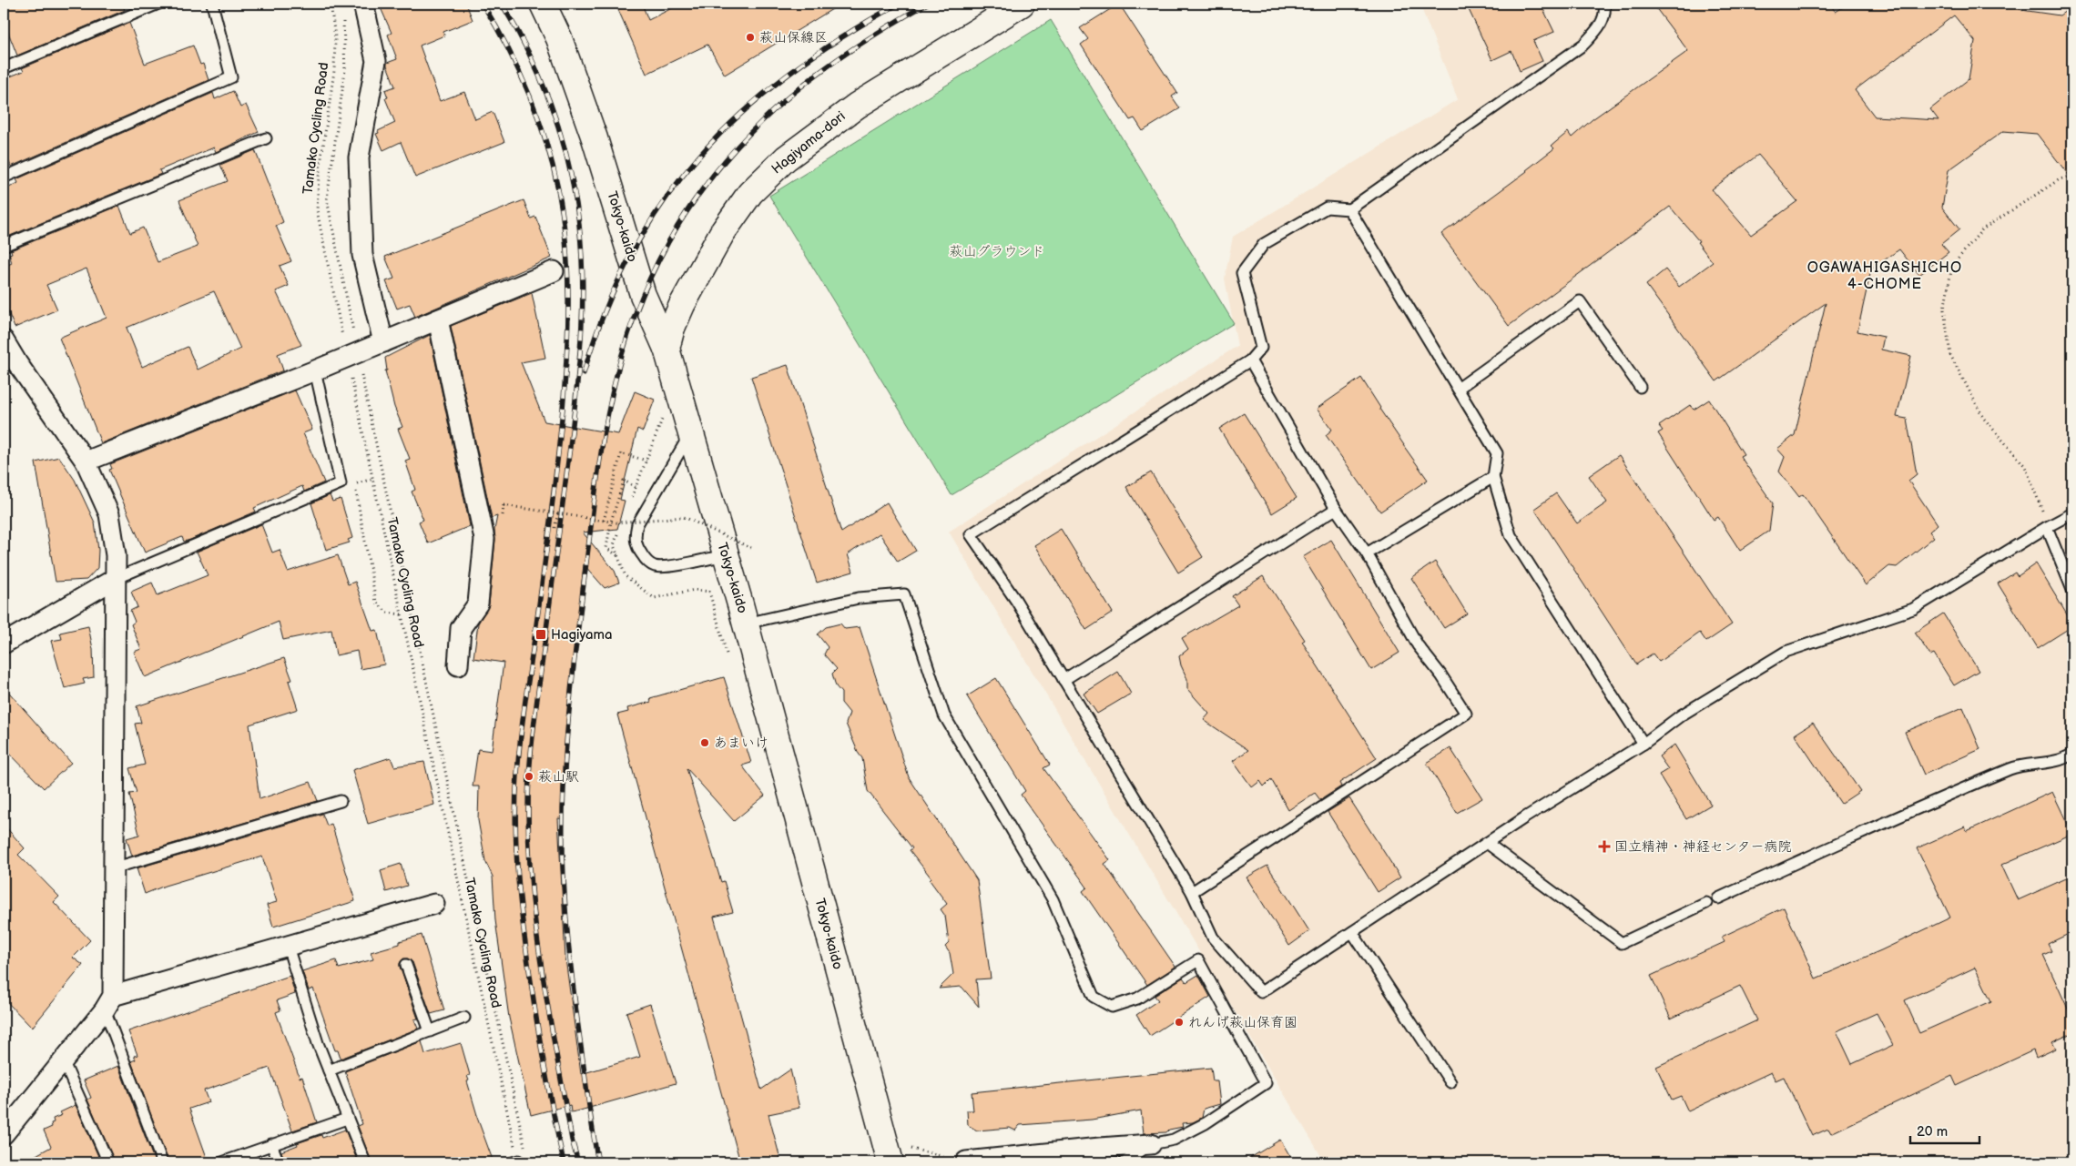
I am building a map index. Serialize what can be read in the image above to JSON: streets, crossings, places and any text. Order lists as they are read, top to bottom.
{
  "streets": {
    "street": ["Hagiyama-dori", "Tokyo-kaido"],
    "path": ["Tamako Cycling Road"]
  },
  "crossings": [
    ["Hagiyama-dori", "Tokyo-kaido"]
  ],
  "districts": ["OGAWAHIGASHICHO 4-CHOME"],
  "parks": ["萩山グラウンド"],
  "places": {
    "other": [
      "萩山保線区",
      "あまいけ",
      "萩山駅",
      "れんげ萩山保育園"
    ],
    "transit": ["Hagiyama"],
    "health": ["国立精神・神経センター病院"]
  },
  "scale_bar": "20 m"
}
